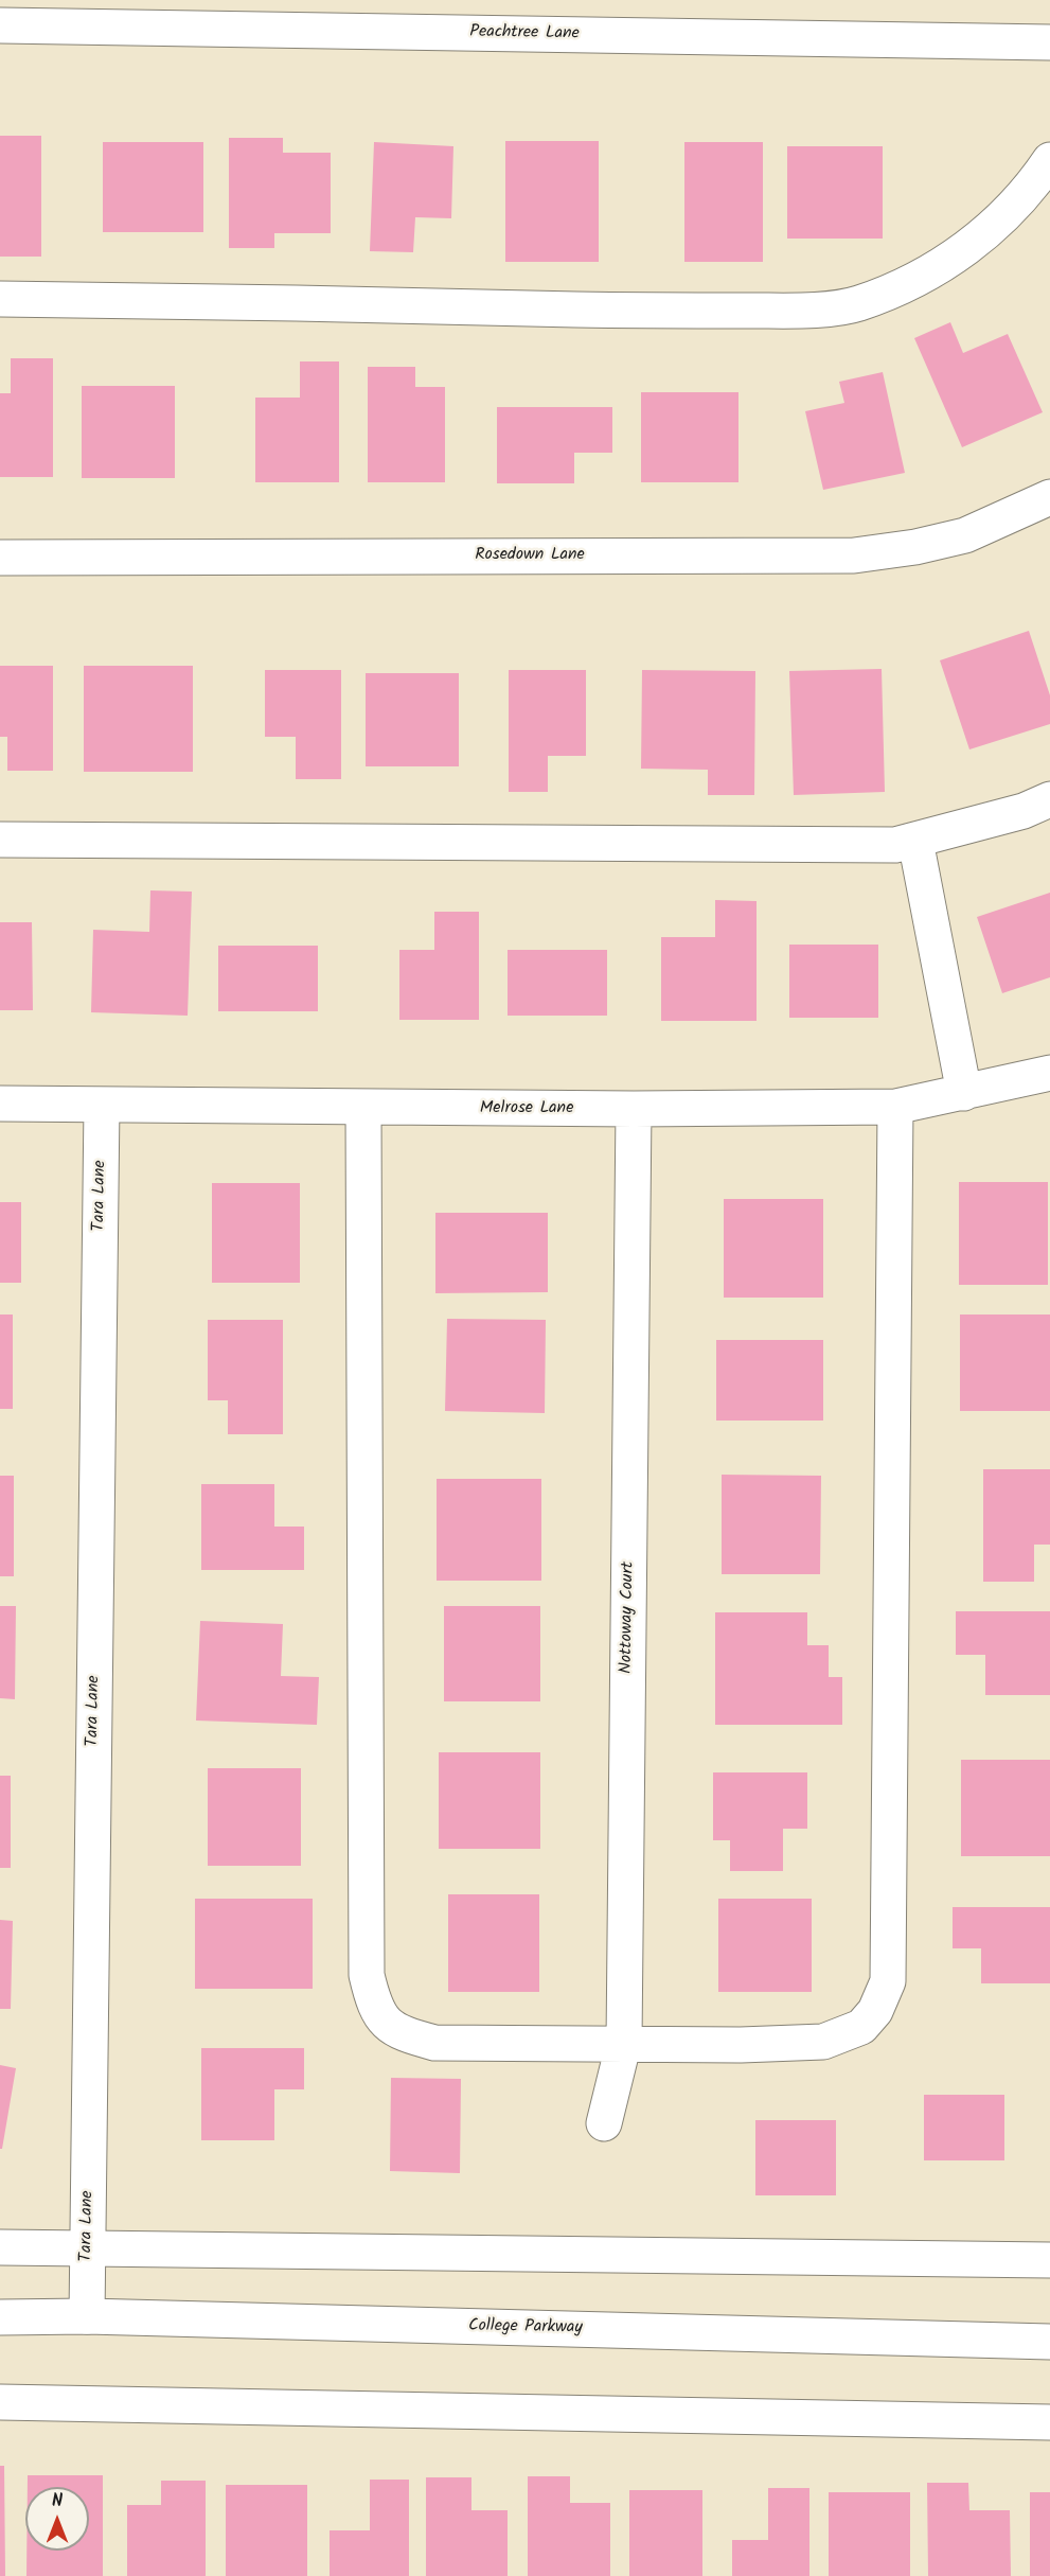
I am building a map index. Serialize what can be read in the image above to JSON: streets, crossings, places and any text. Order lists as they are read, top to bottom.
{
  "streets": {
    "street": [
      "Peachtree Lane",
      "Rosedown Lane",
      "Melrose Lane",
      "Tara Lane",
      "Nottoway Court",
      "College Parkway"
    ]
  },
  "crossings": [
    ["Melrose Lane", "Tara Lane"],
    ["Melrose Lane", "Nottoway Court"],
    ["Tara Lane", "College Parkway"]
  ],
  "north": "top"
}
